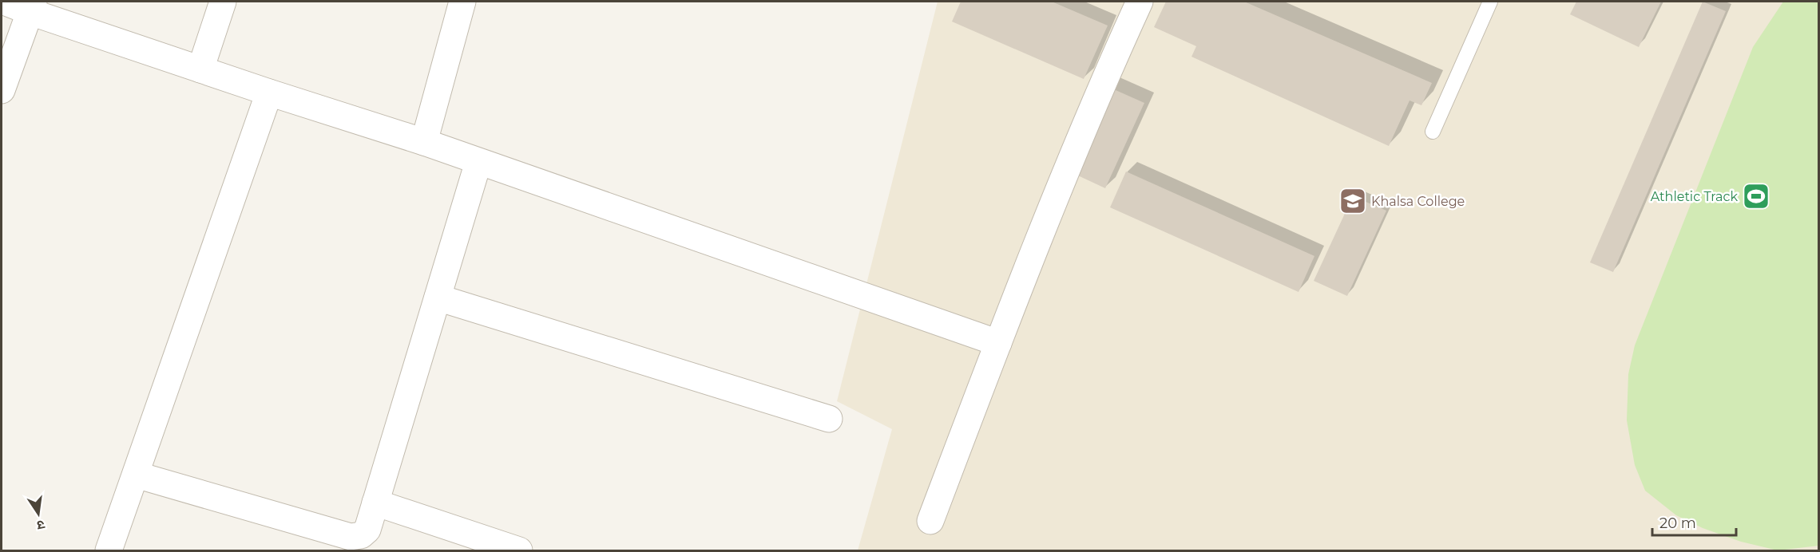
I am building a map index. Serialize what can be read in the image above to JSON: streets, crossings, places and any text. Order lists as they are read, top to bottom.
{
  "places": {
    "sports": ["Athletic Track"],
    "school or university": ["Khalsa College"]
  },
  "scale_bar": "20 m",
  "north": "bottom"
}
